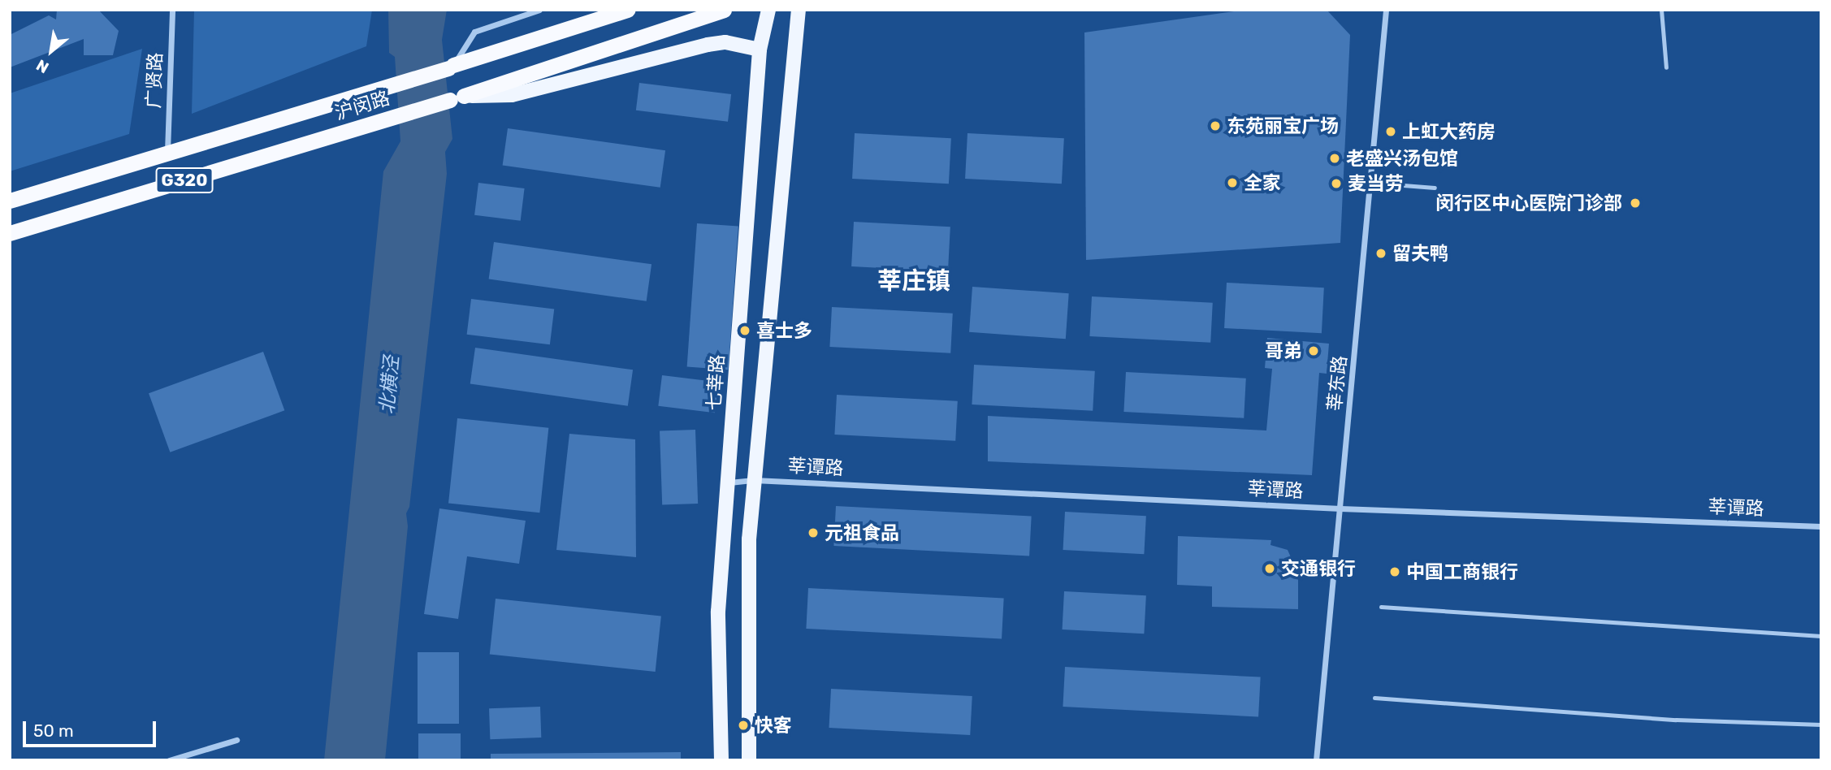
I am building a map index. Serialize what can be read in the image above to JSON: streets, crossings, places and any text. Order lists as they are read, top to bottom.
{
  "streets": {
    "highway": ["沪闵路", "G320"],
    "main road": ["七莘路"],
    "street": ["广贤路", "莘东路", "莘谭路"]
  },
  "crossings": [
    ["广贤路", "沪闵路"],
    ["七莘路", "莘谭路"],
    ["莘东路", "莘谭路"]
  ],
  "districts": ["莘庄镇"],
  "water": ["北横泾"],
  "places": [
    "东苑丽宝广场",
    "上虹大药房",
    "老盛兴汤包馆",
    "全家",
    "麦当劳",
    "闵行区中心医院门诊部",
    "留夫鸭",
    "喜士多",
    "哥弟",
    "元祖食品",
    "交通银行",
    "中国工商银行",
    "快客"
  ],
  "scale_bar": "50 m",
  "north": "bottom left"
}
